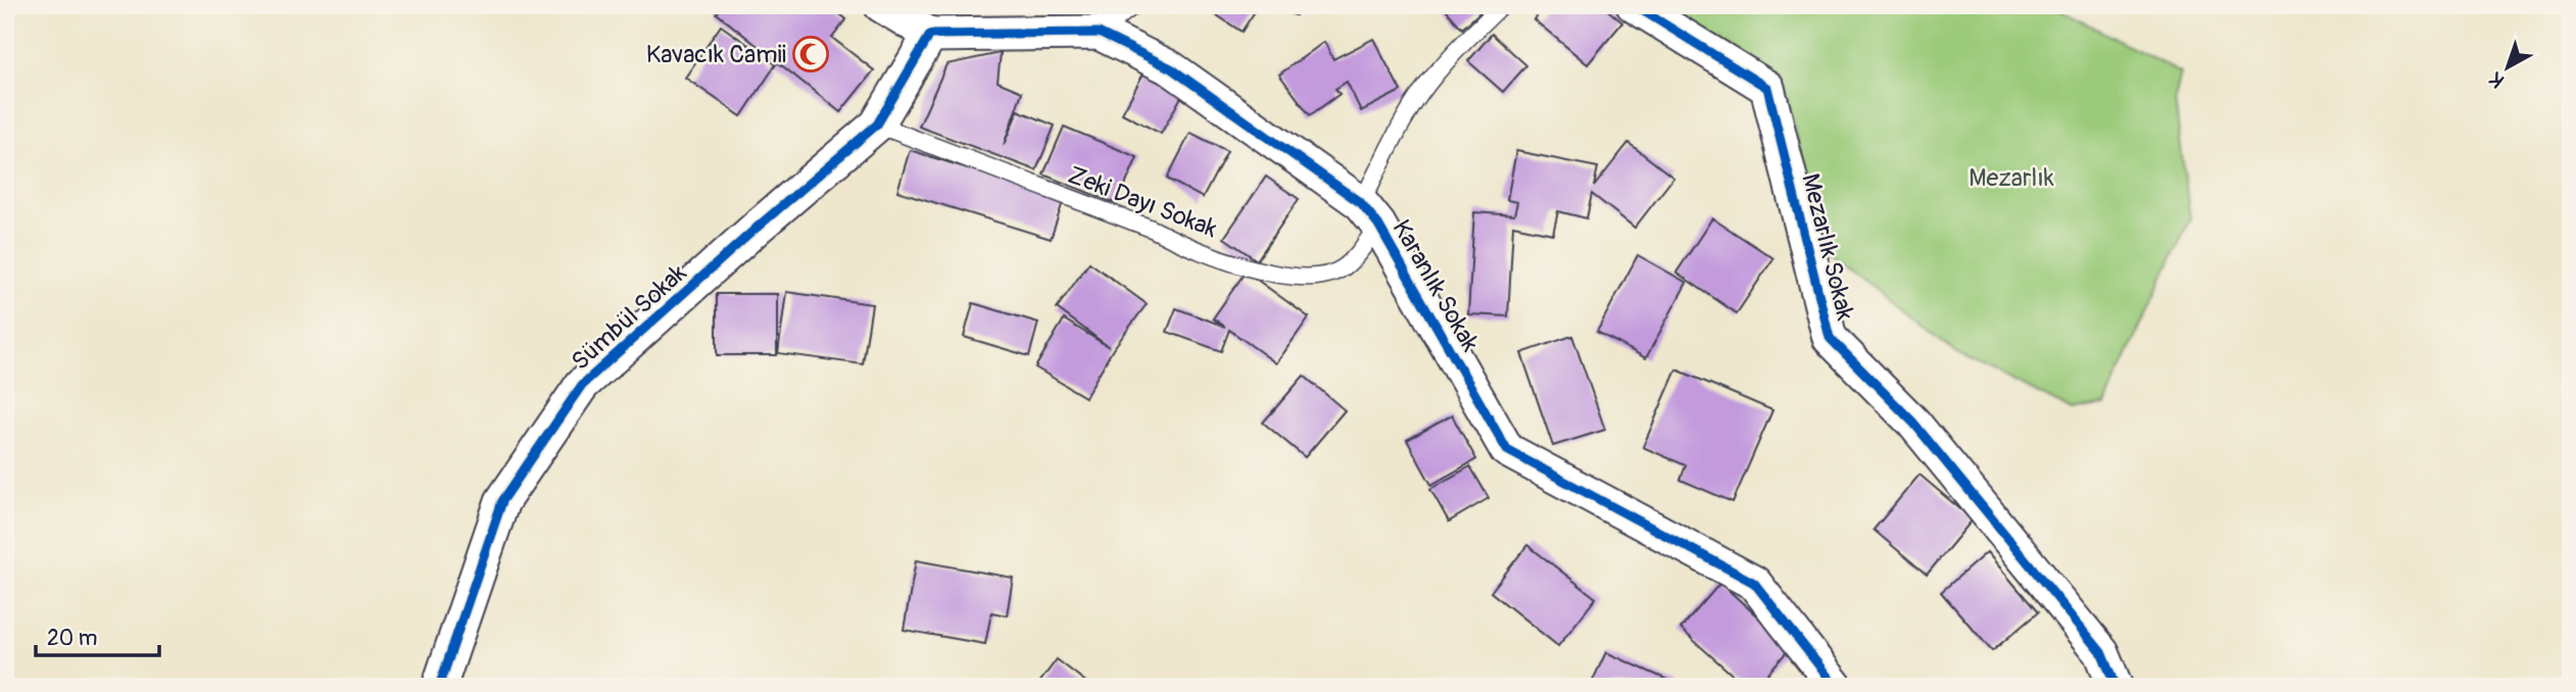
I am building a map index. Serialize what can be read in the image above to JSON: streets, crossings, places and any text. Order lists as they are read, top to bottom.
{
  "streets": {
    "street": ["Mezarlık Sokak", "Karanlık Sokak", "Sümbül Sokak"],
    "lane": ["Zeki Dayı Sokak"]
  },
  "crossings": [
    ["Zeki Dayı Sokak", "Karanlık Sokak"],
    ["Zeki Dayı Sokak", "Sümbül Sokak"],
    ["Karanlık Sokak", "Sümbül Sokak"]
  ],
  "parks": ["Mezarlık"],
  "places": {
    "mosque": ["Kavacık Camii"]
  },
  "scale_bar": "20 m",
  "north": "bottom left"
}
